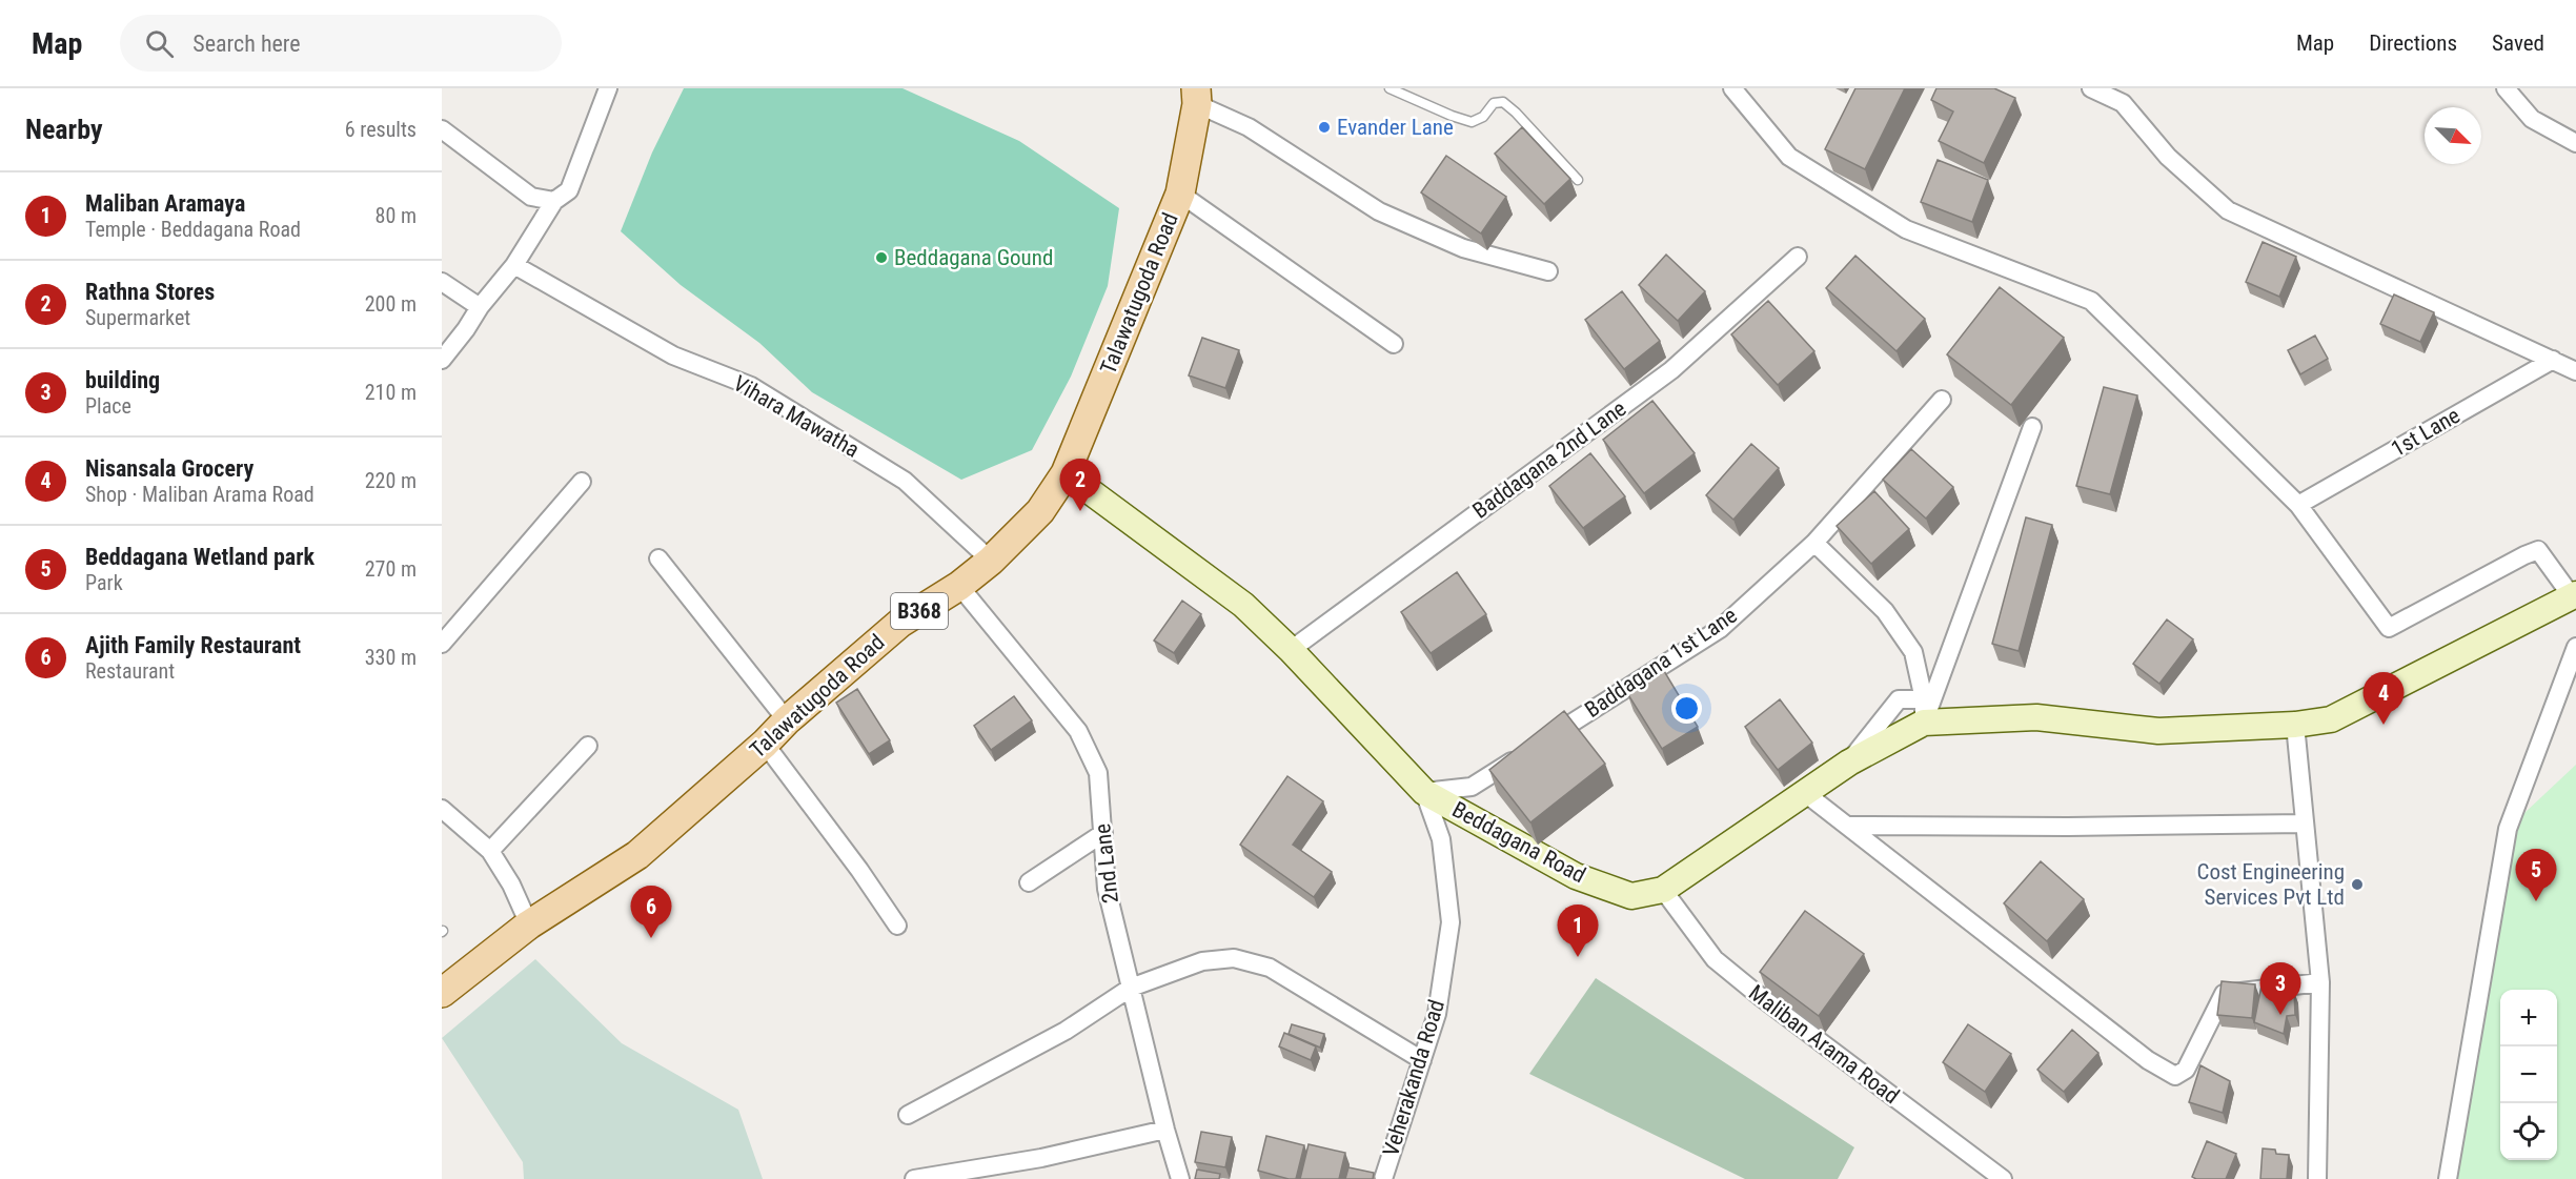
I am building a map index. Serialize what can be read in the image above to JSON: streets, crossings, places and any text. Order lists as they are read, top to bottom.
{
  "streets": {
    "main road": ["Talawatugoda Road", "B368"],
    "street": [
      "Vihara Mawatha",
      "1st Lane",
      "Baddagana 2nd Lane",
      "Baddagana 1st Lane",
      "Beddagana Road",
      "2nd Lane",
      "Maliban Arama Road",
      "Veherakanda Road"
    ]
  },
  "crossings": [
    ["Talawatugoda Road", "Vihara Mawatha"],
    ["Talawatugoda Road", "Beddagana Road"],
    ["Talawatugoda Road", "2nd Lane"],
    ["Baddagana 2nd Lane", "Beddagana Road"],
    ["Baddagana 1st Lane", "Beddagana Road"],
    ["Baddagana 1st Lane", "Veherakanda Road"],
    ["Beddagana Road", "Maliban Arama Road"],
    ["Beddagana Road", "Veherakanda Road"]
  ],
  "places": ["Evander Lane", "Beddagana Gound", "Cost Engineering Services Pvt Ltd"],
  "north": "bottom right",
  "page": {
    "header": "Map",
    "search": "Search here",
    "nav": ["Map", "Directions", "Saved"],
    "heading": ["Nearby", "6 results"],
    "list": [
      {
        "mark": "1",
        "name": "Maliban Aramaya",
        "note": "Temple · Beddagana Road",
        "value": "80 m"
      },
      {
        "mark": "2",
        "name": "Rathna Stores",
        "note": "Supermarket",
        "value": "200 m"
      },
      {
        "mark": "3",
        "name": "building",
        "note": "Place",
        "value": "210 m"
      },
      {
        "mark": "4",
        "name": "Nisansala Grocery",
        "note": "Shop · Maliban Arama Road",
        "value": "220 m"
      },
      {
        "mark": "5",
        "name": "Beddagana Wetland park",
        "note": "Park",
        "value": "270 m"
      },
      {
        "mark": "6",
        "name": "Ajith Family Restaurant",
        "note": "Restaurant",
        "value": "330 m"
      }
    ],
    "pins": [
      "2",
      "4",
      "5",
      "6",
      "1",
      "3"
    ],
    "map_buttons": ["+", "−"]
  }
}
